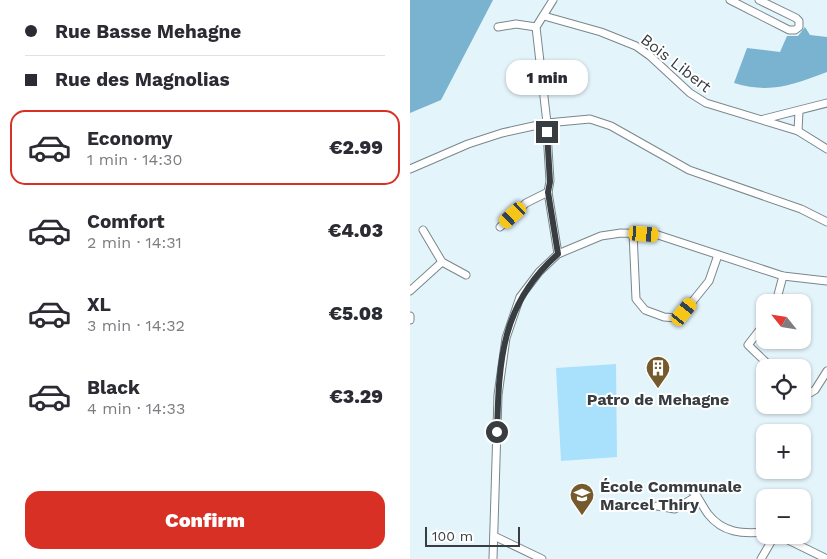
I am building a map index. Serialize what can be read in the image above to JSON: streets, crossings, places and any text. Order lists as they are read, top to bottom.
{
  "streets": {
    "street": ["Bois Libert"]
  },
  "places": {
    "building": ["Patro de Mehagne"],
    "school or university": ["École Communale Marcel Thiry"]
  },
  "scale_bar": "100 m",
  "north": "top left",
  "page": {
    "banner": ["Rue Basse Mehagne", "Rue des Magnolias"],
    "bubble": "1 min",
    "list": [
      {
        "name": "Economy",
        "note": "1 min · 14:30",
        "value": "€2.99"
      },
      {
        "name": "Comfort",
        "note": "2 min · 14:31",
        "value": "€4.03"
      },
      {
        "name": "XL",
        "note": "3 min · 14:32",
        "value": "€5.08"
      },
      {
        "name": "Black",
        "note": "4 min · 14:33",
        "value": "€3.29"
      }
    ],
    "map_buttons": ["+", "−"],
    "buttons": "Confirm",
    "scale": "100 m"
  }
}
